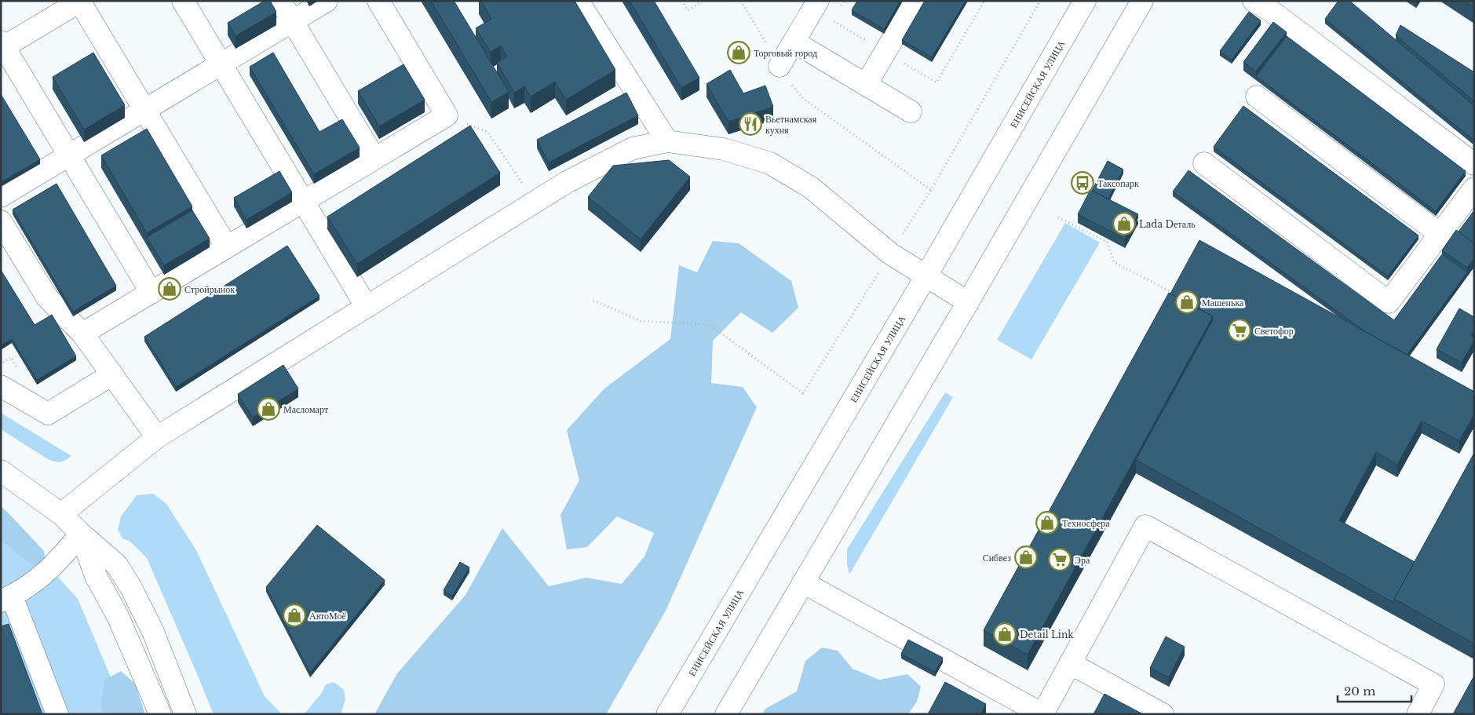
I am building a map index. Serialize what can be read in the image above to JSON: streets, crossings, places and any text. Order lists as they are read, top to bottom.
{
  "streets": {
    "main road": ["ЕНИСЕЙСКАЯ УЛИЦА"]
  },
  "places": {
    "shop": [
      "Торговый город",
      "Lada Dеталь",
      "Стройрынок",
      "Машенька",
      "Масломарт",
      "Техносфера",
      "Сибвез",
      "АвтоМоё",
      "Detail Link"
    ],
    "restaurant": ["Вьетнамская кухня"],
    "bus stop": ["Таксопарк"],
    "supermarket": ["Светофор", "Эра"]
  },
  "scale_bar": "20 m"
}
